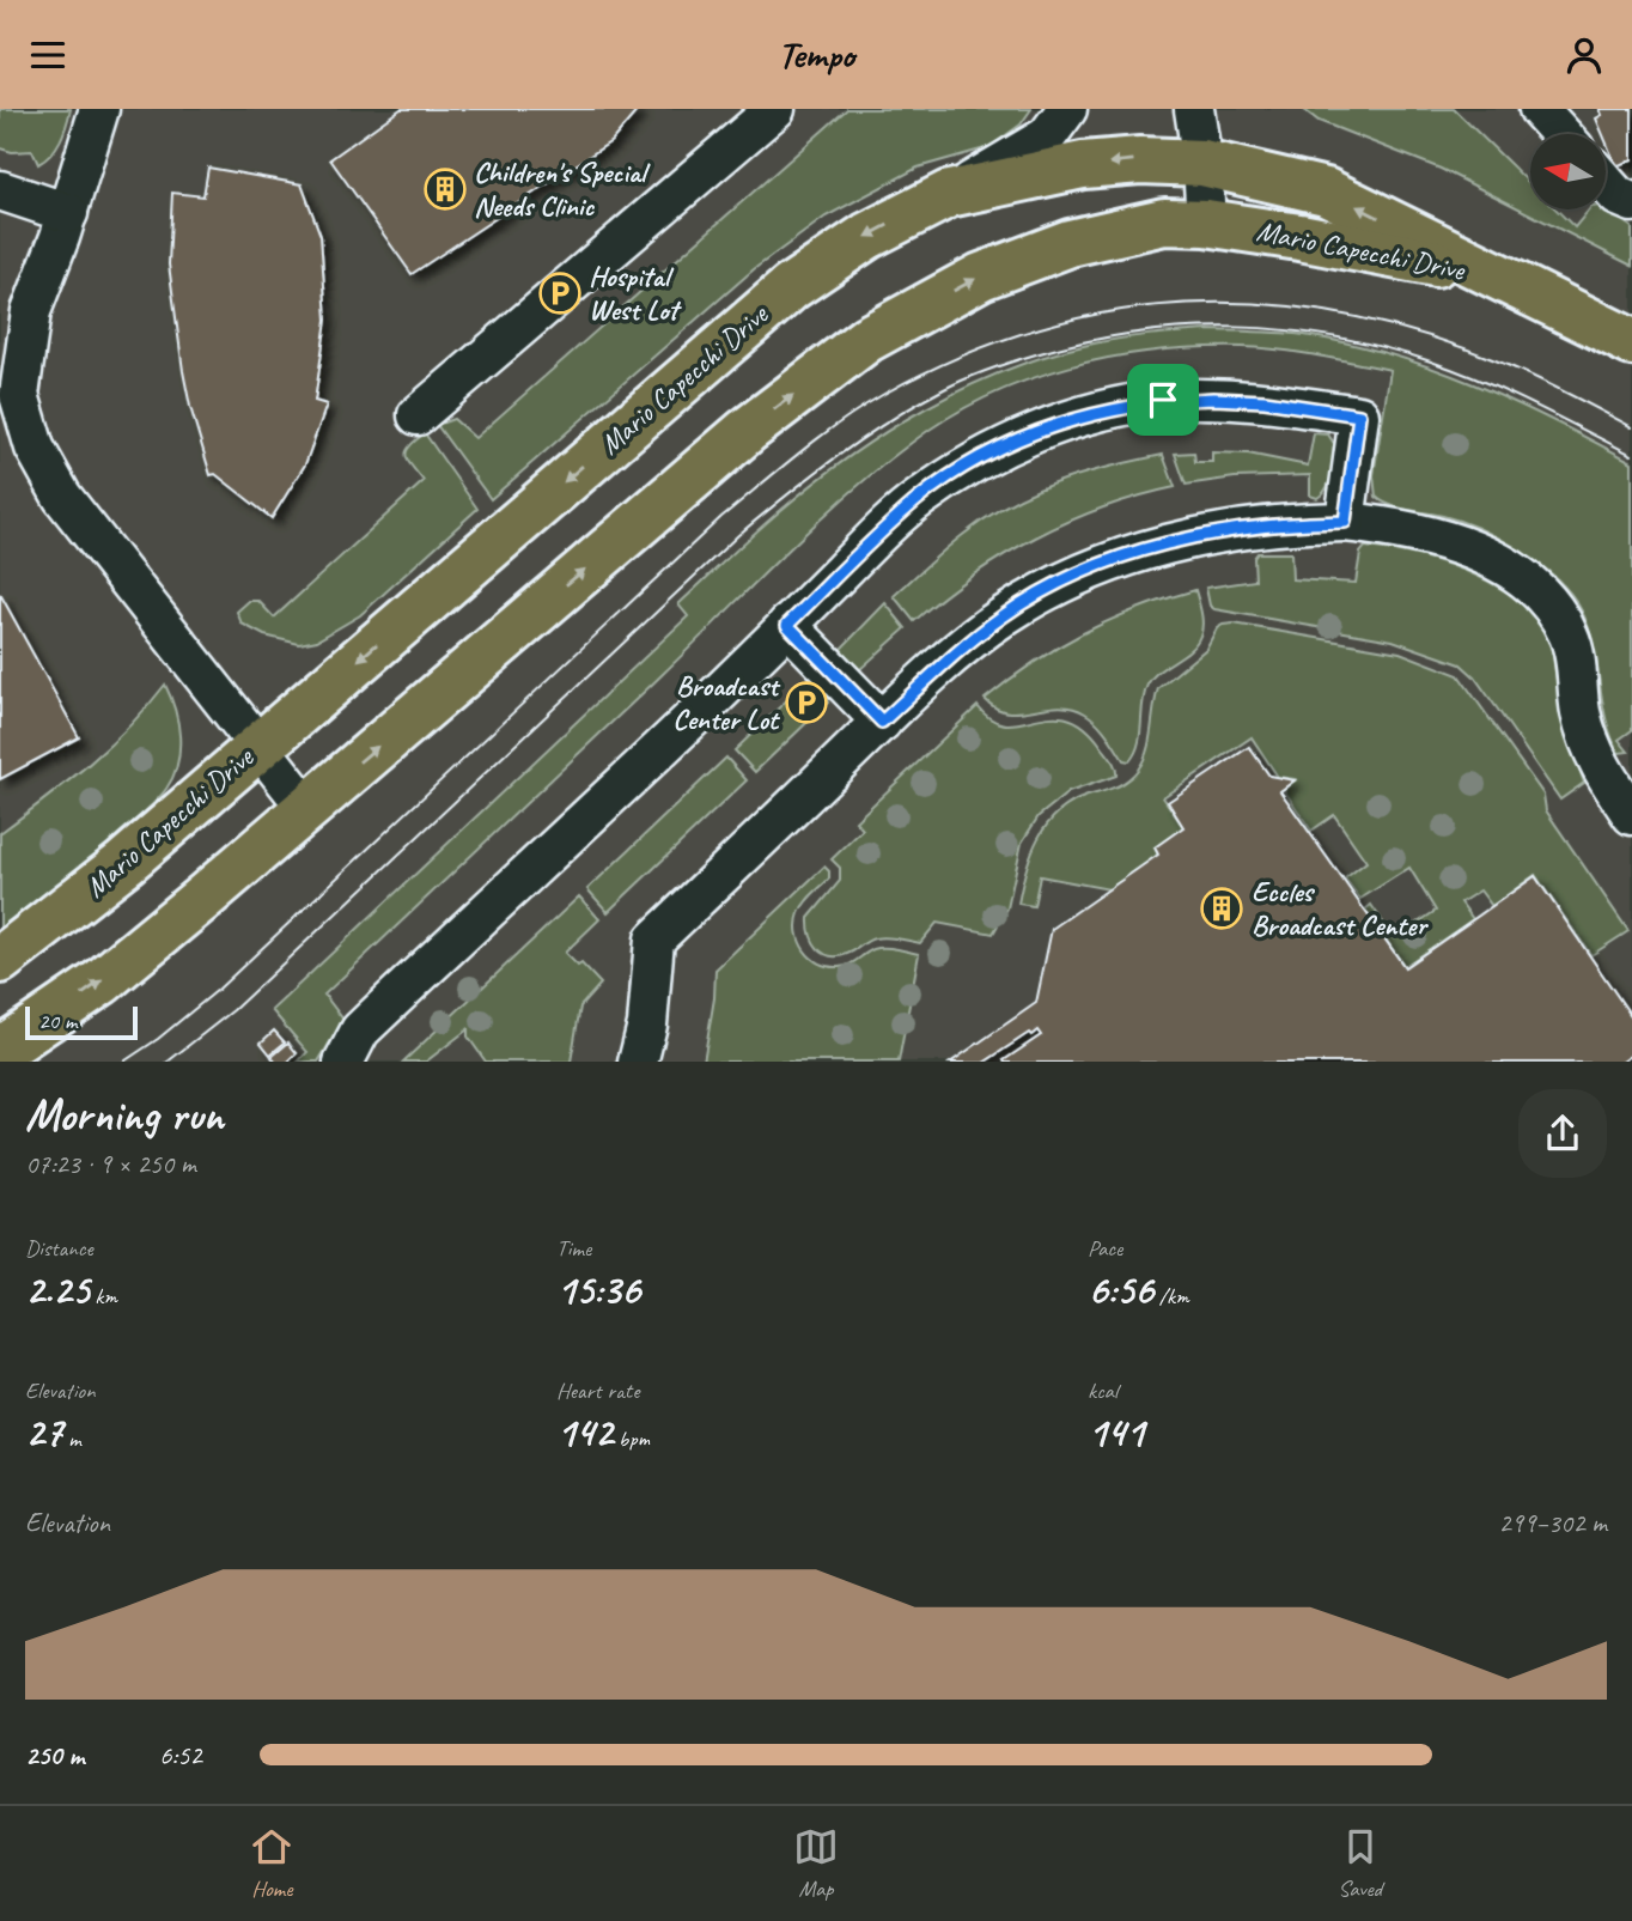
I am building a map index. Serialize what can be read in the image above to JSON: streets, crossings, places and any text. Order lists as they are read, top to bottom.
{
  "streets": {
    "main road": ["Mario Capecchi Drive"]
  },
  "places": {
    "building": ["Children's Special Needs Clinic", "Eccles Broadcast Center"],
    "parking": ["Hospital West Lot", "Broadcast Center Lot"]
  },
  "scale_bar": "20 m",
  "north": "left",
  "page": {
    "header": "Tempo",
    "scale": "20 m",
    "heading": ["Morning run", "07:23 · 9 × 250 m"],
    "stats": [
      ["Distance", "2.25 km"],
      ["Time", "15:36"],
      ["Pace", "6:56 /km"],
      ["Elevation", "27 m"],
      ["Heart rate", "142 bpm"],
      ["kcal", "141"]
    ],
    "chart": ["Elevation", "299–302 m"],
    "list": [
      {
        "name": "250 m",
        "note": "6:52"
      }
    ],
    "tabs": ["Home", "Map", "Saved"]
  }
}
